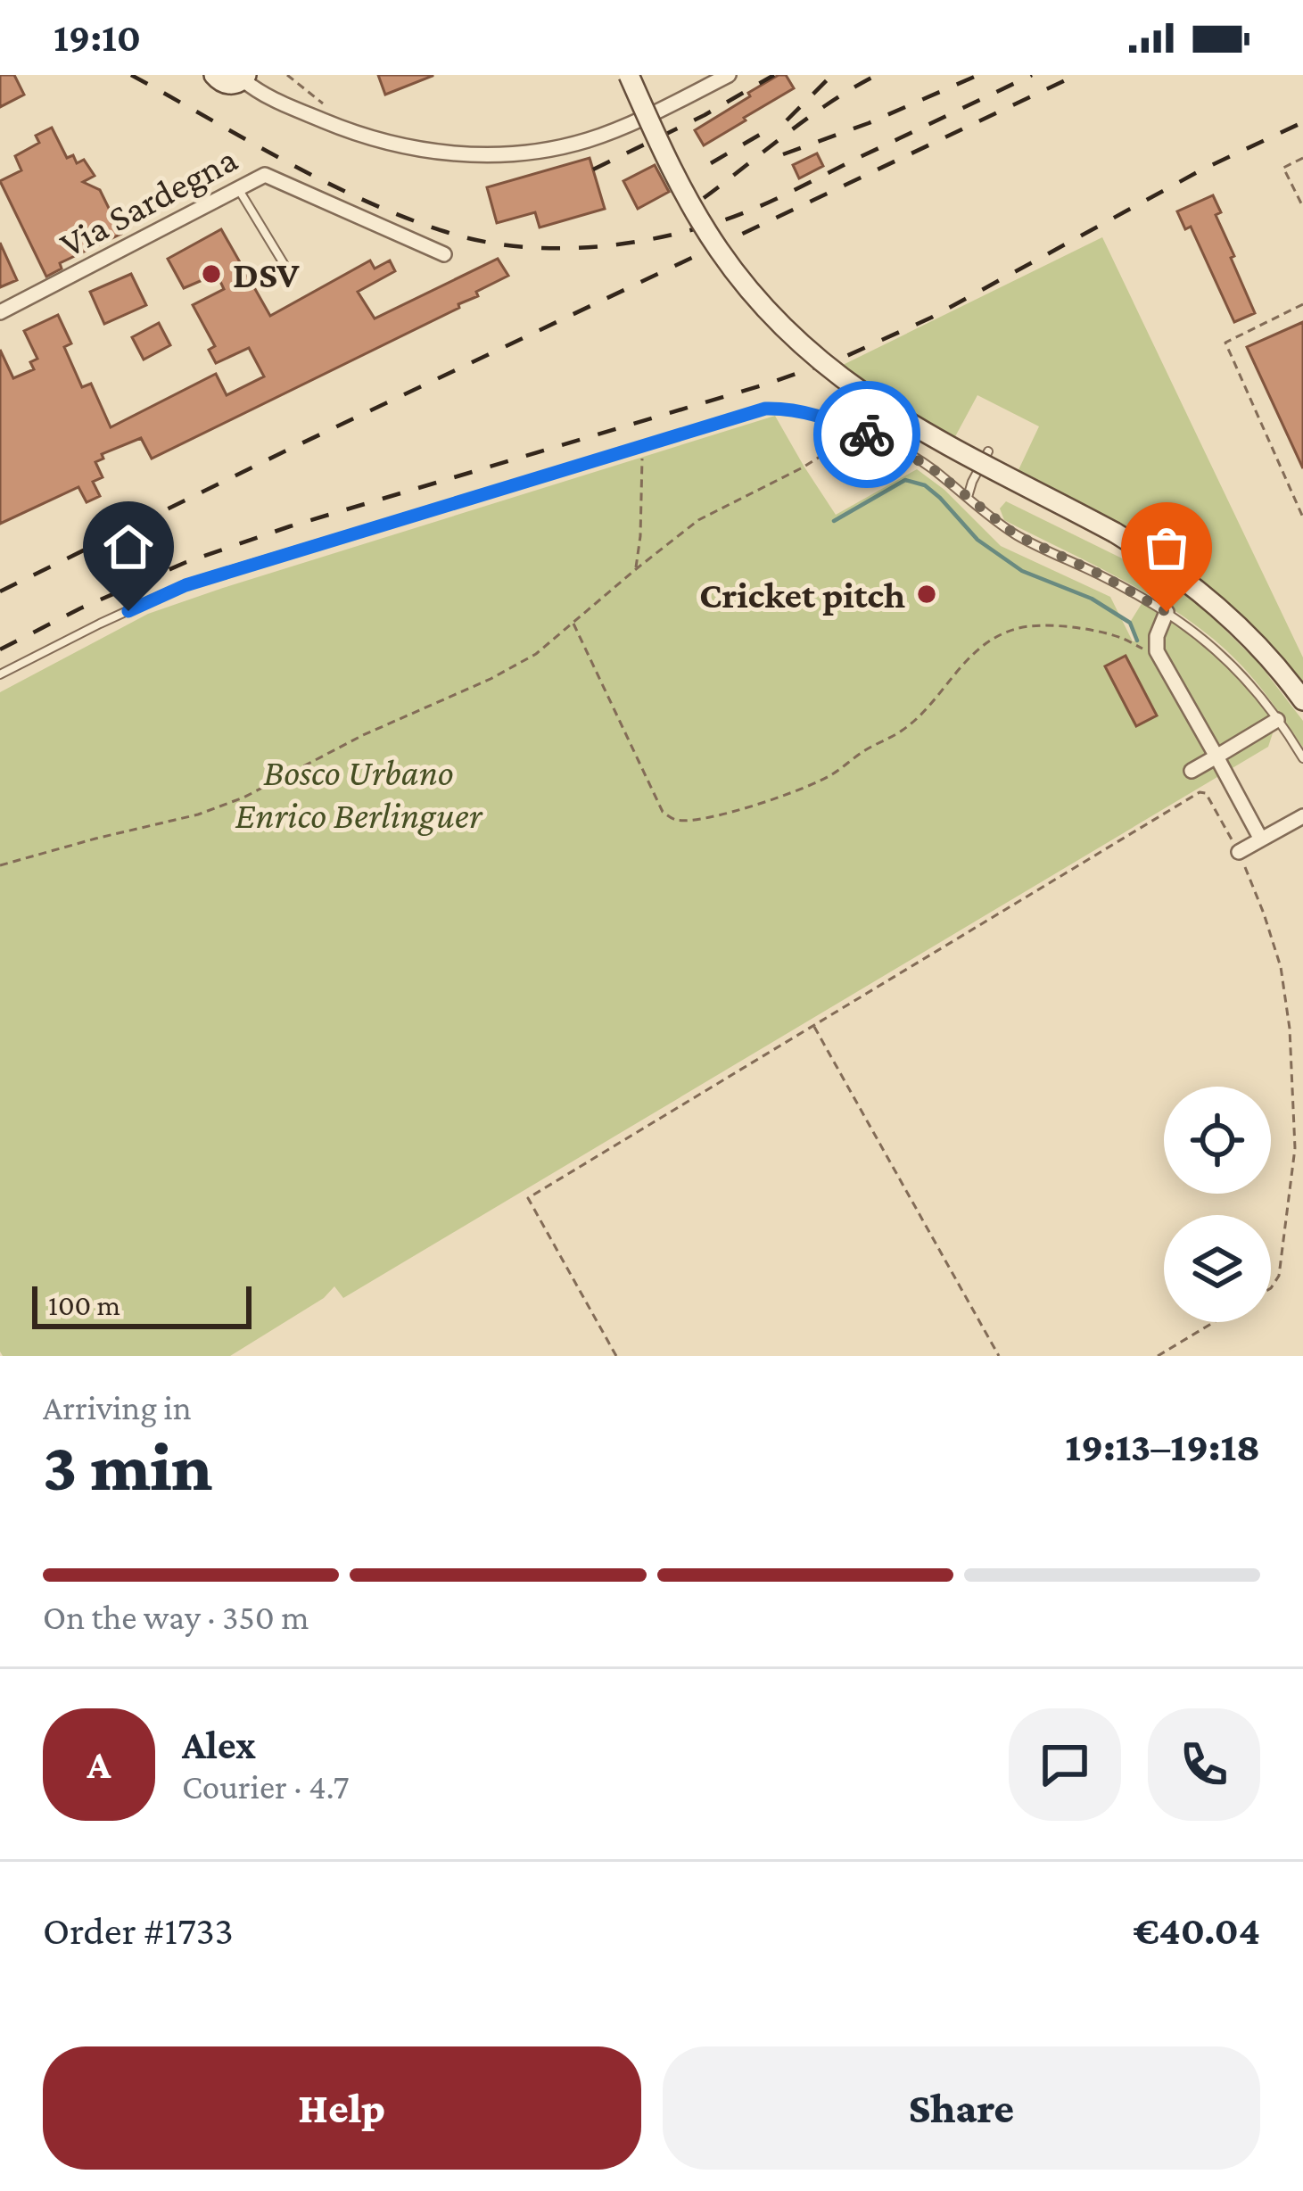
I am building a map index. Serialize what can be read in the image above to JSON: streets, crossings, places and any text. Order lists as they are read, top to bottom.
{
  "streets": {
    "street": ["Via Sardegna"]
  },
  "parks": ["Bosco Urbano Enrico Berlinguer"],
  "places": ["DSV", "Cricket pitch"],
  "scale_bar": "100 m",
  "page": {
    "status": "19:10",
    "scale": "100 m",
    "heading": ["3 min", "Arriving in", "19:13–19:18"],
    "panel": [
      "Alex",
      "Courier · 4.7",
      "Order #1733",
      "€40.04"
    ],
    "bar": "On the way · 350 m",
    "round": "A",
    "buttons": ["Help", "Share"]
  }
}
